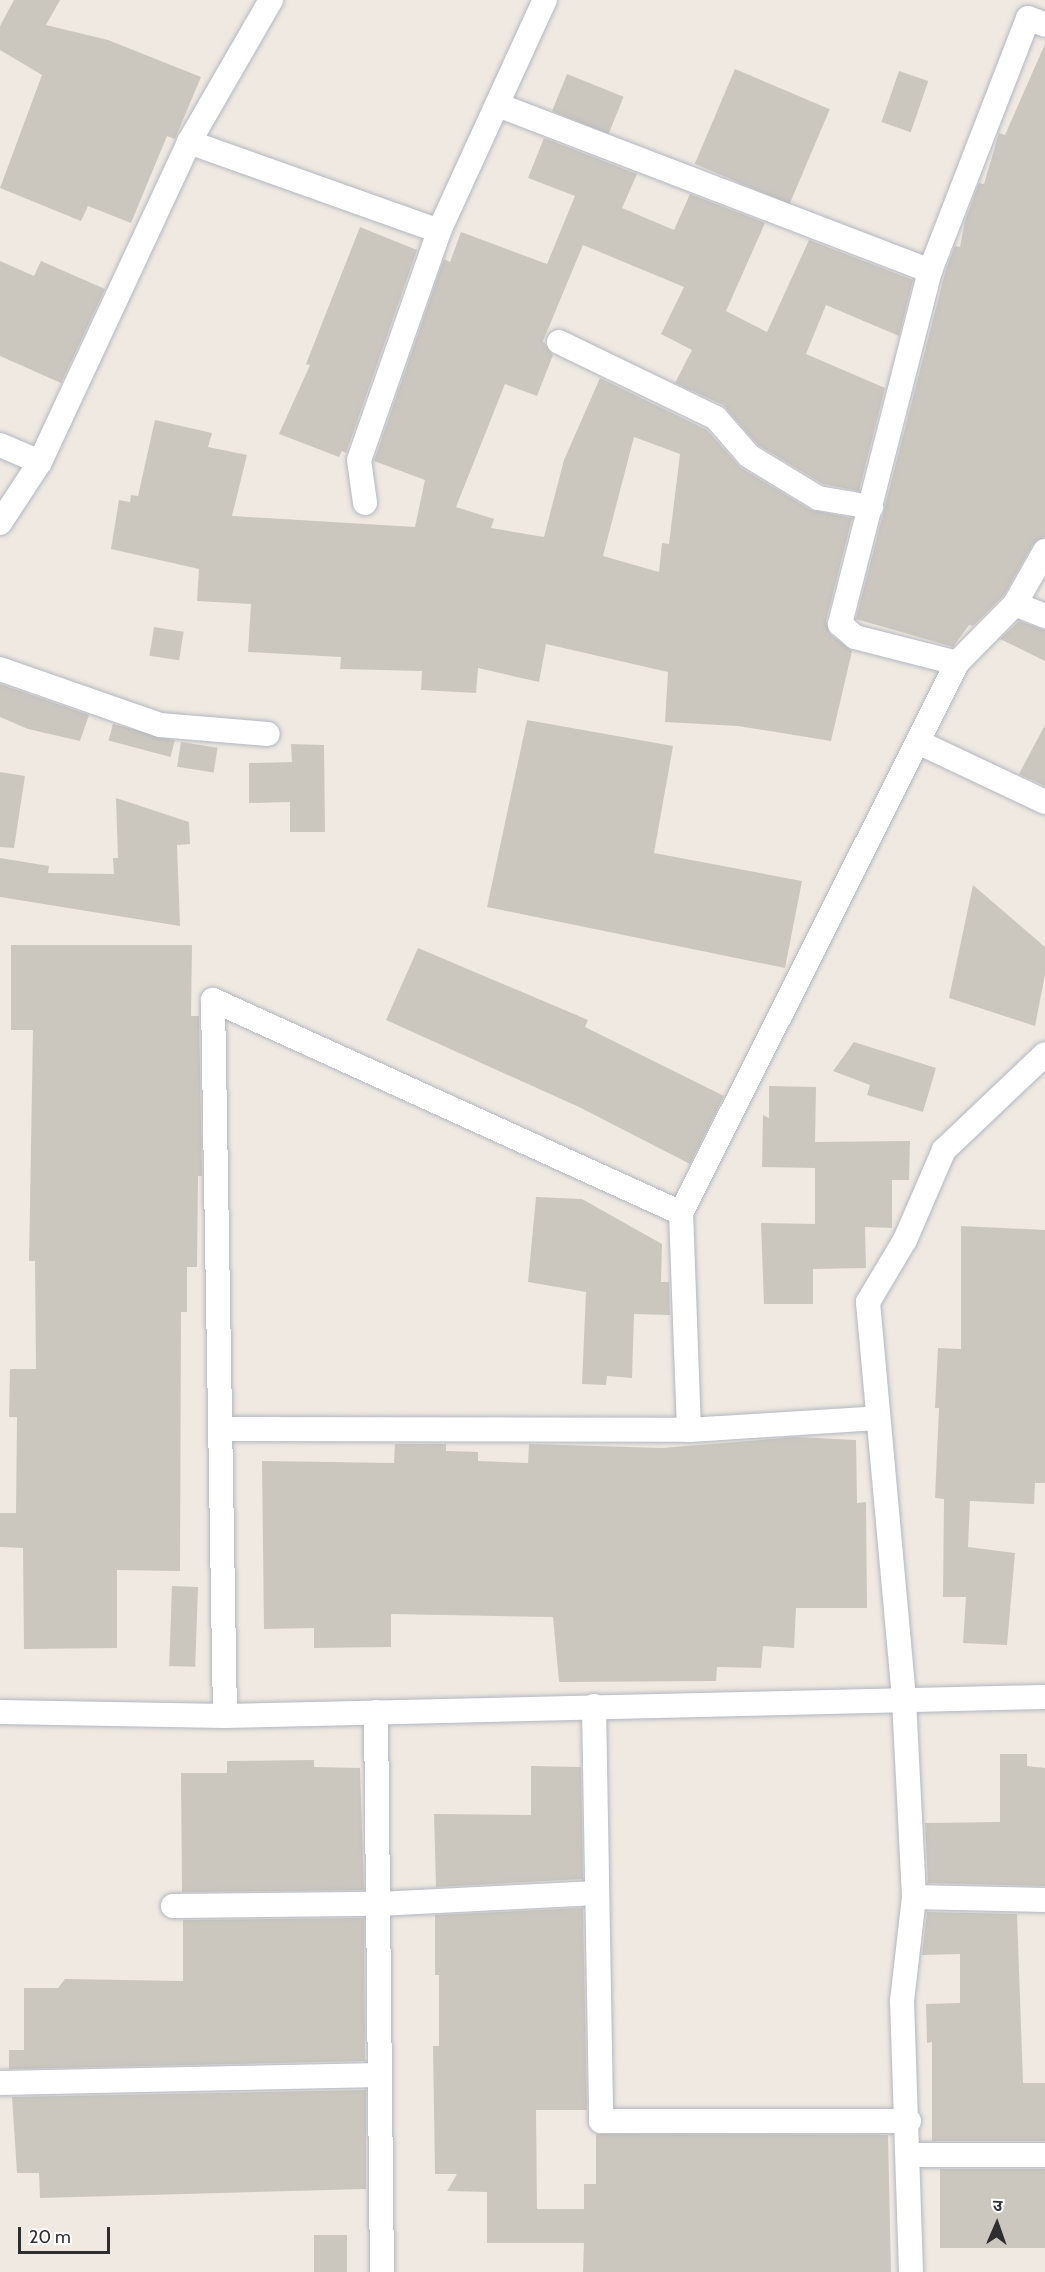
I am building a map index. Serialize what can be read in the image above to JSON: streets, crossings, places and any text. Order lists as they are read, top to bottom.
{
  "scale_bar": "20 m",
  "north": "top"
}
